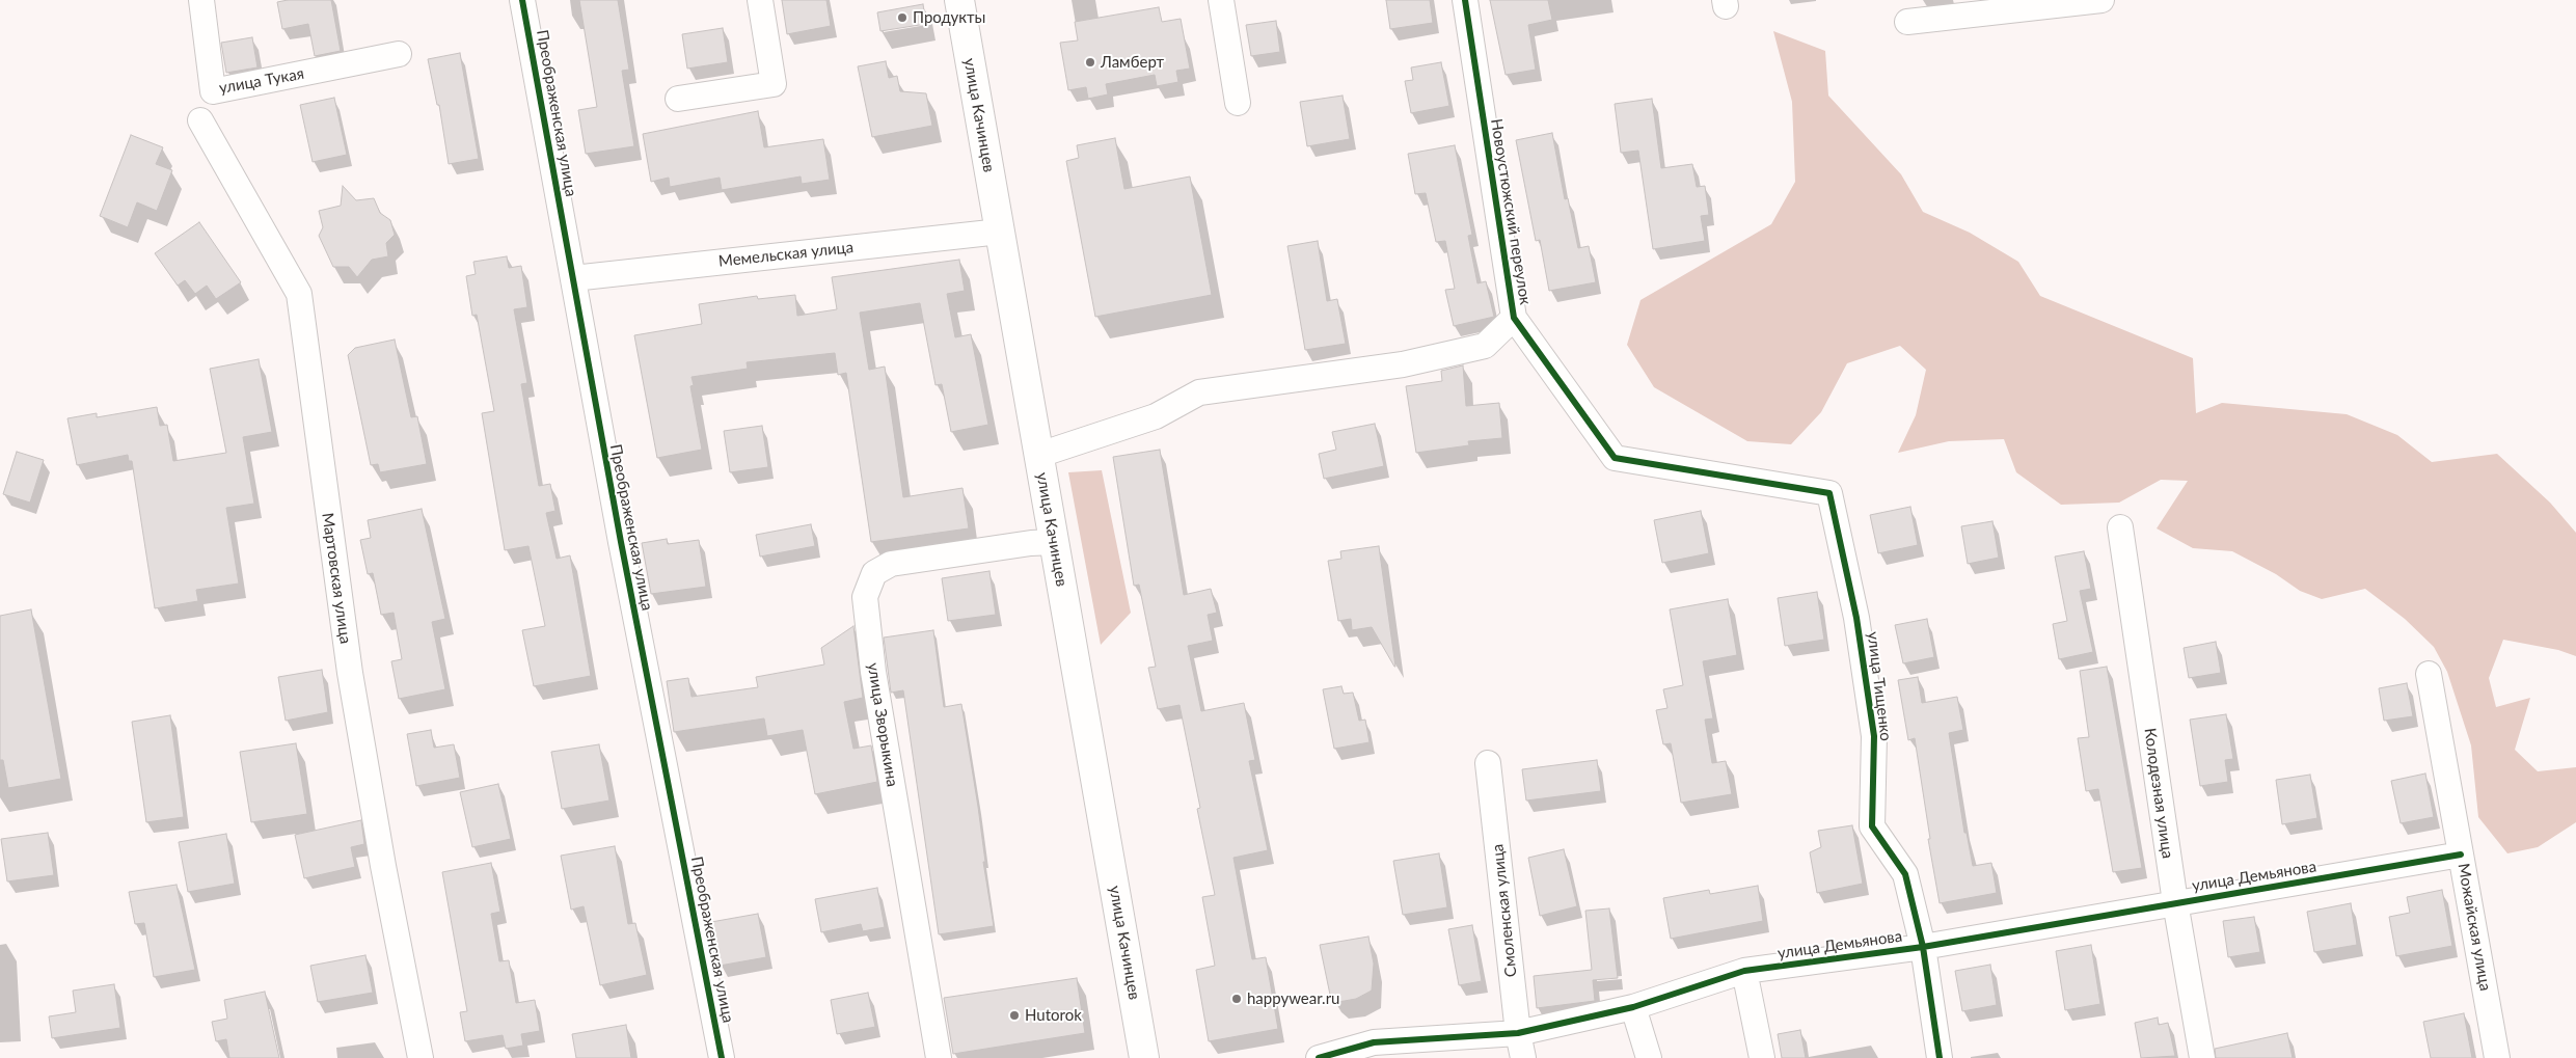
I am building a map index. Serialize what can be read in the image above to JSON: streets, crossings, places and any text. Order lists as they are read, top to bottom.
{
  "streets": {
    "main road": ["улица Качинцев"],
    "street": [
      "улица Тукая",
      "Преображенская улица",
      "Новоустюжский переулок",
      "Мемельская улица",
      "Мартовская улица",
      "улица Тищенко",
      "улица Зворыкина",
      "Колодезная улица",
      "улица Демьянова",
      "Смоленская улица",
      "Можайская улица"
    ]
  },
  "crossings": [
    ["Преображенская улица", "Мемельская улица"],
    ["улица Качинцев", "Мемельская улица"],
    ["улица Качинцев", "улица Зворыкина"],
    ["Новоустюжский переулок", "улица Тищенко"],
    ["улица Тищенко", "улица Демьянова"],
    ["Колодезная улица", "улица Демьянова"],
    ["улица Демьянова", "Смоленская улица"],
    ["улица Демьянова", "Можайская улица"]
  ],
  "places": [
    "Продукты",
    "Ламберт",
    "happywear.ru",
    "Hutorok"
  ]
}
